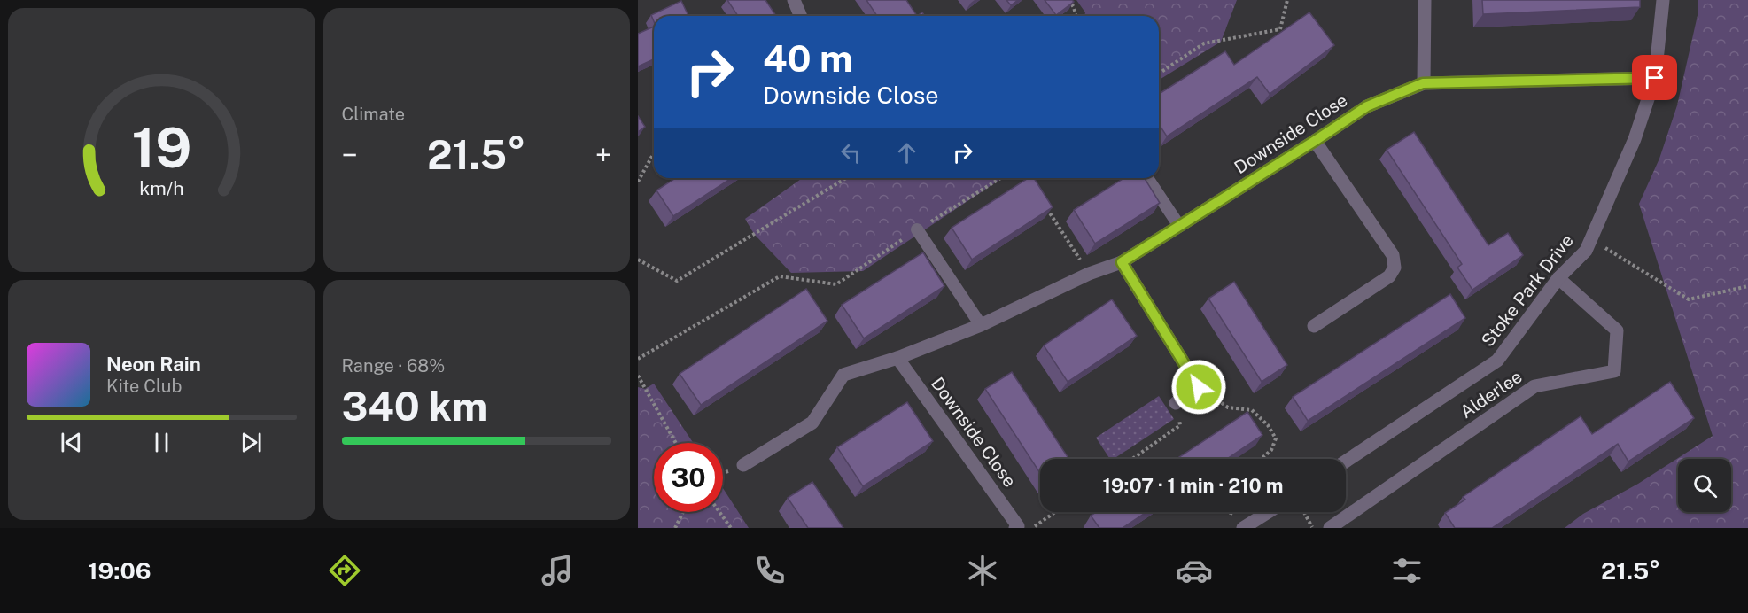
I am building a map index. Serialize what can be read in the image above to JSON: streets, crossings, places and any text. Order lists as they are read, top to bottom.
{
  "streets": {
    "street": ["Downside Close", "Stoke Park Drive", "Alderlee"]
  },
  "crossings": [
    ["Downside Close", "Stoke Park Drive"],
    ["Stoke Park Drive", "Alderlee"]
  ],
  "page": {
    "tile": [
      "Climate",
      ["Range · 68%", "340 km"]
    ],
    "turn": ["40 m", "Downside Close"],
    "heat": ["−", "21.5°", "+"],
    "song": ["Neon Rain", "Kite Club"],
    "limit": "30",
    "trip": "19:07 · 1 min · 210 m",
    "tabs": ["19:06", "21.5°"],
    "gauge": ["19", "km/h"]
  }
}
